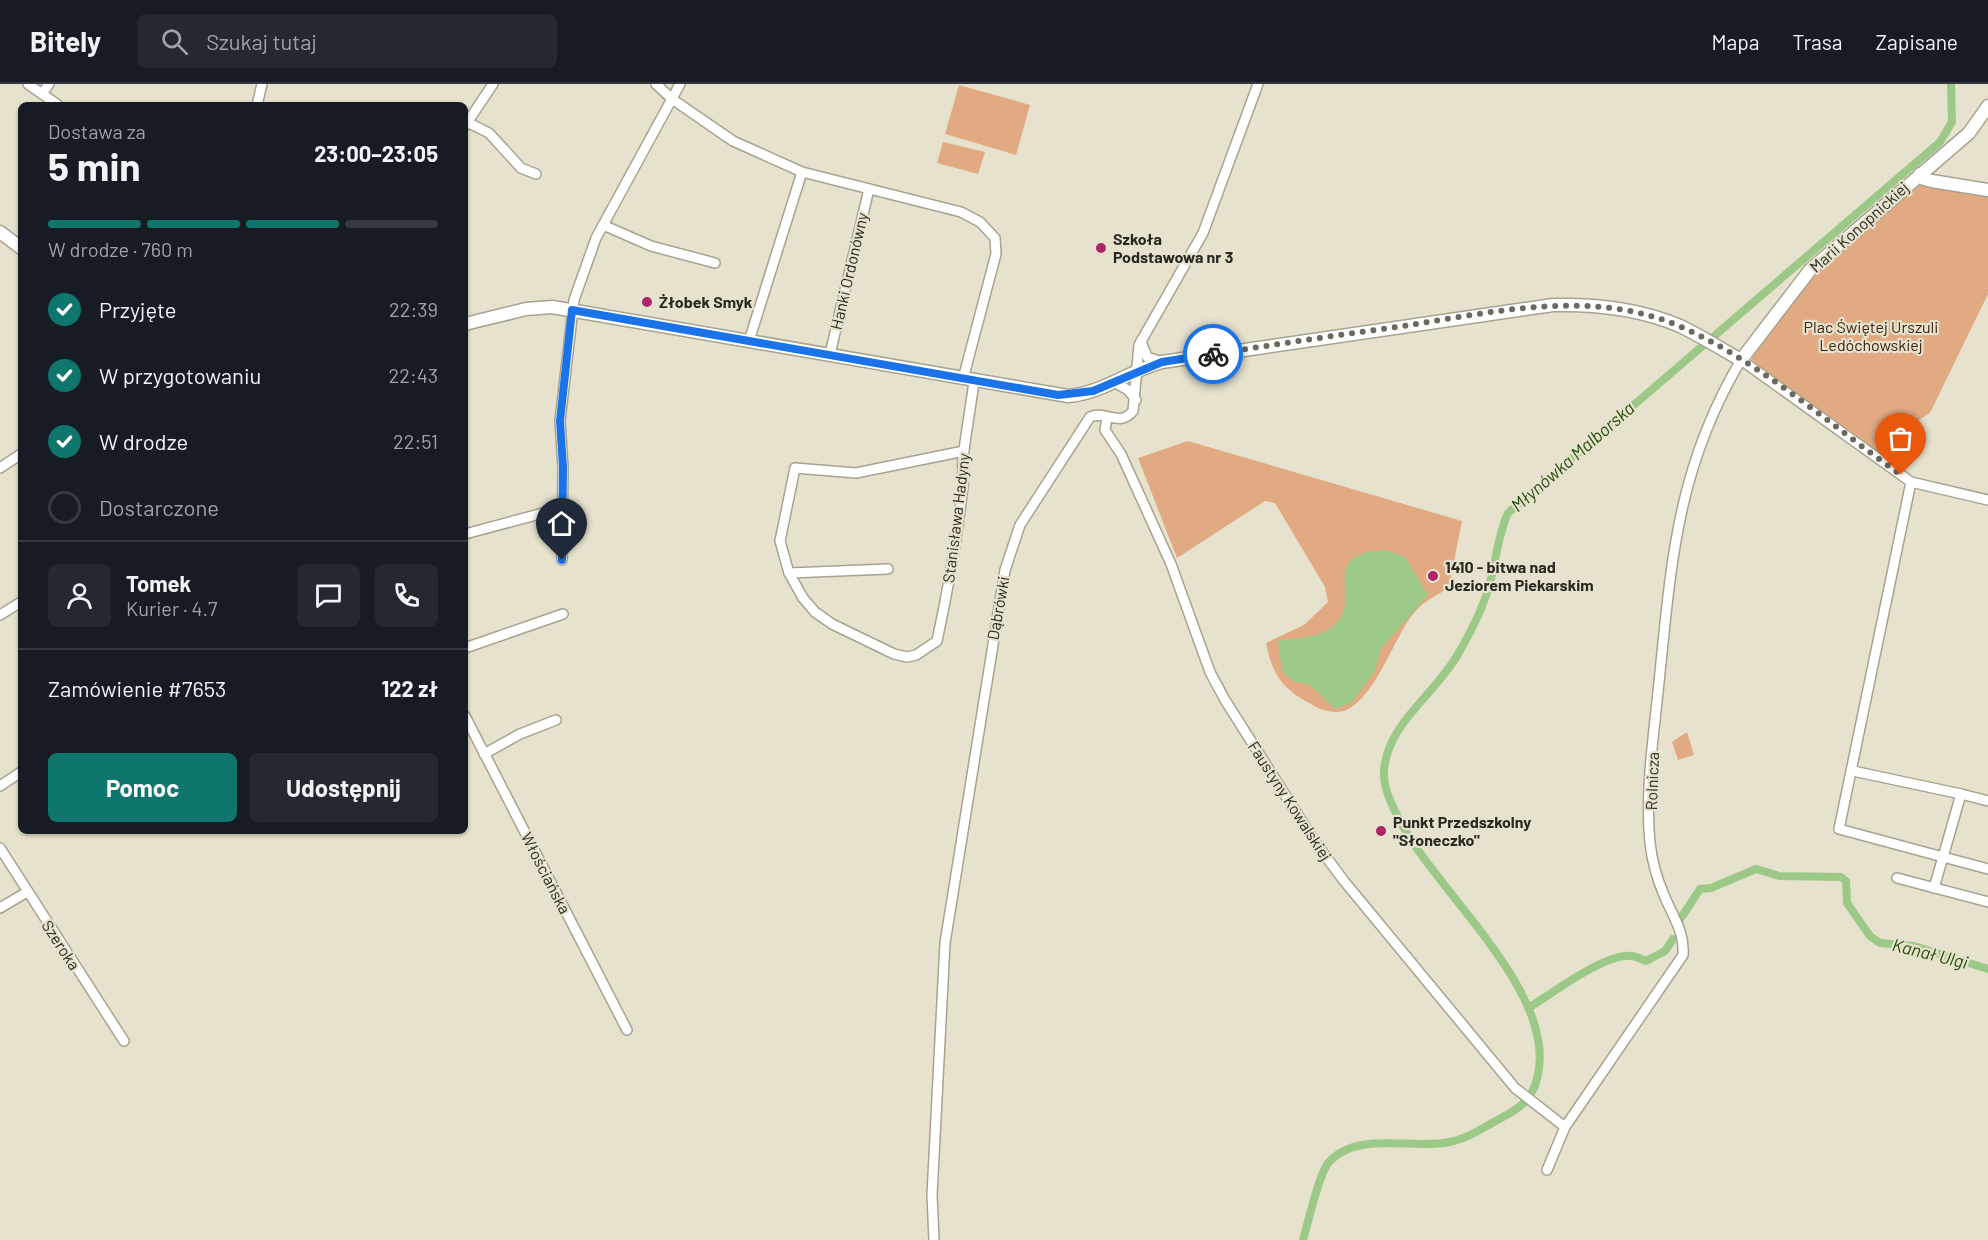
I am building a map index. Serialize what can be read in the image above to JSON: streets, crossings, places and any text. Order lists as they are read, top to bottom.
{
  "streets": {
    "street": [
      "Marii Konopnickiej",
      "Hanki Ordonówny",
      "Stanisława Hadyny",
      "Dąbrówki",
      "Rolnicza",
      "Faustyny Kowalskiej",
      "Włościańska",
      "Szeroka"
    ]
  },
  "crossings": [
    ["Marii Konopnickiej", "Rolnicza"],
    ["Hanki Ordonówny", "Stanisława Hadyny"],
    ["Dąbrówki", "Faustyny Kowalskiej"],
    ["Rolnicza", "Faustyny Kowalskiej"]
  ],
  "water": ["Młynówka Malborska", "Kanał Ulgi"],
  "parks": ["Plac Świętej Urszuli Ledóchowskiej"],
  "places": [
    "Szkoła Podstawowa nr 3",
    "Żłobek Smyk",
    "1410 - bitwa nad Jeziorem Piekarskim",
    "Punkt Przedszkolny \"Słoneczko\""
  ],
  "page": {
    "header": "Bitely",
    "search": "Szukaj tutaj",
    "nav": ["Mapa", "Trasa", "Zapisane"],
    "heading": ["5 min", "Dostawa za", "23:00–23:05"],
    "panel": [
      "Tomek",
      "Kurier · 4.7",
      "Zamówienie #7653",
      "122 zł"
    ],
    "bar": "W drodze · 760 m",
    "list": [
      ["Przyjęte", "22:39"],
      ["W przygotowaniu", "22:43"],
      ["W drodze", "22:51"],
      "Dostarczone"
    ],
    "buttons": ["Pomoc", "Udostępnij"]
  }
}
